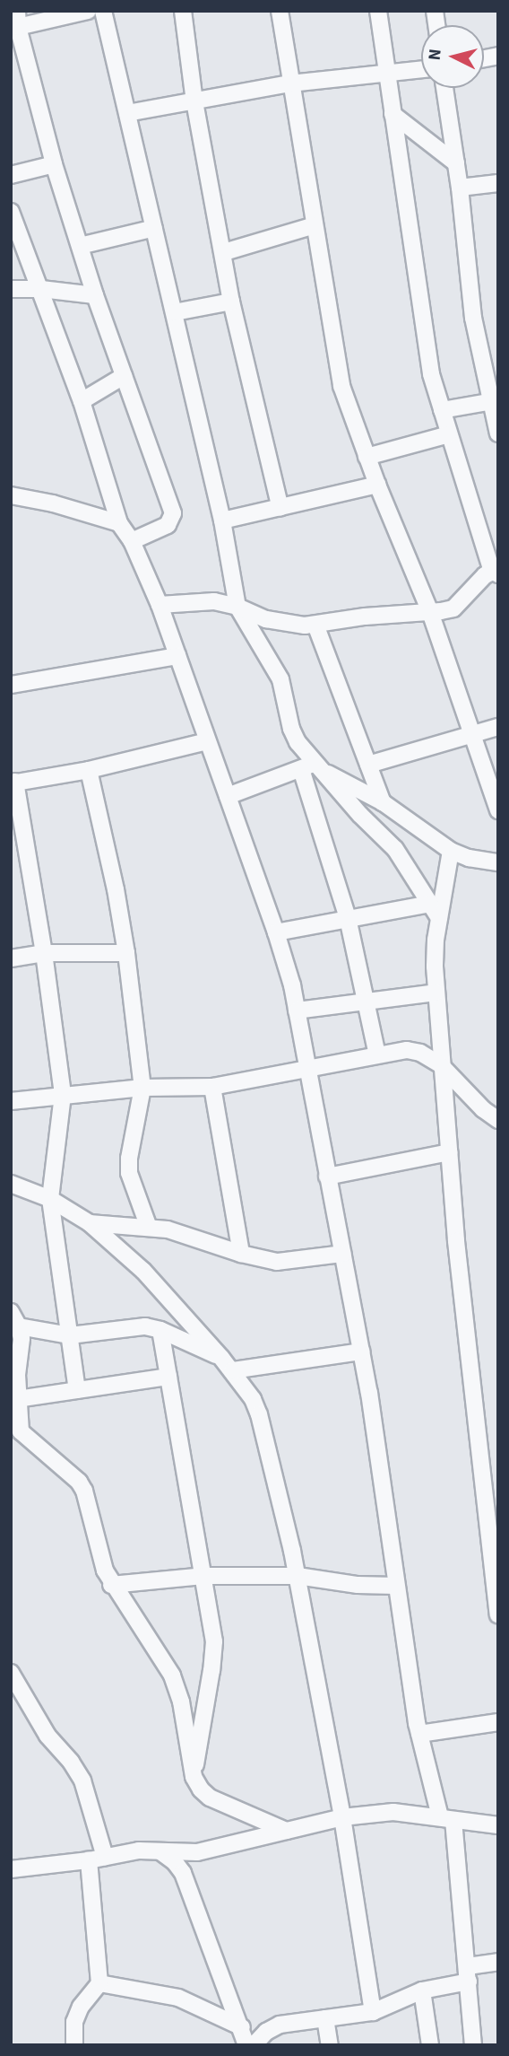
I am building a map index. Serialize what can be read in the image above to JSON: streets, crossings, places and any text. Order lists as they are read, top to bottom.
{
  "north": "left"
}
